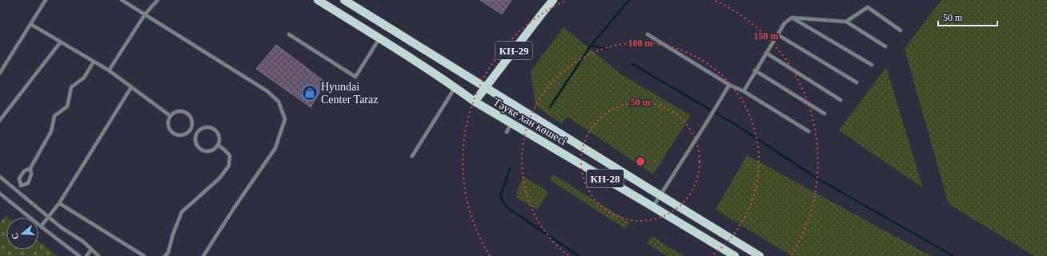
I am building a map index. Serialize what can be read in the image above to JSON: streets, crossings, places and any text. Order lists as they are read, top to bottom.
{
  "streets": {
    "main road": ["КН-29", "Тәуке хан көшесі", "КН-28"]
  },
  "crossings": [
    ["КН-29", "Тәуке хан көшесі"]
  ],
  "places": {
    "shop": ["Hyundai Center Taraz"]
  },
  "scale_bar": "50 m",
  "north": "left",
  "rings": ["150 m", "100 m", "50 m"]
}
